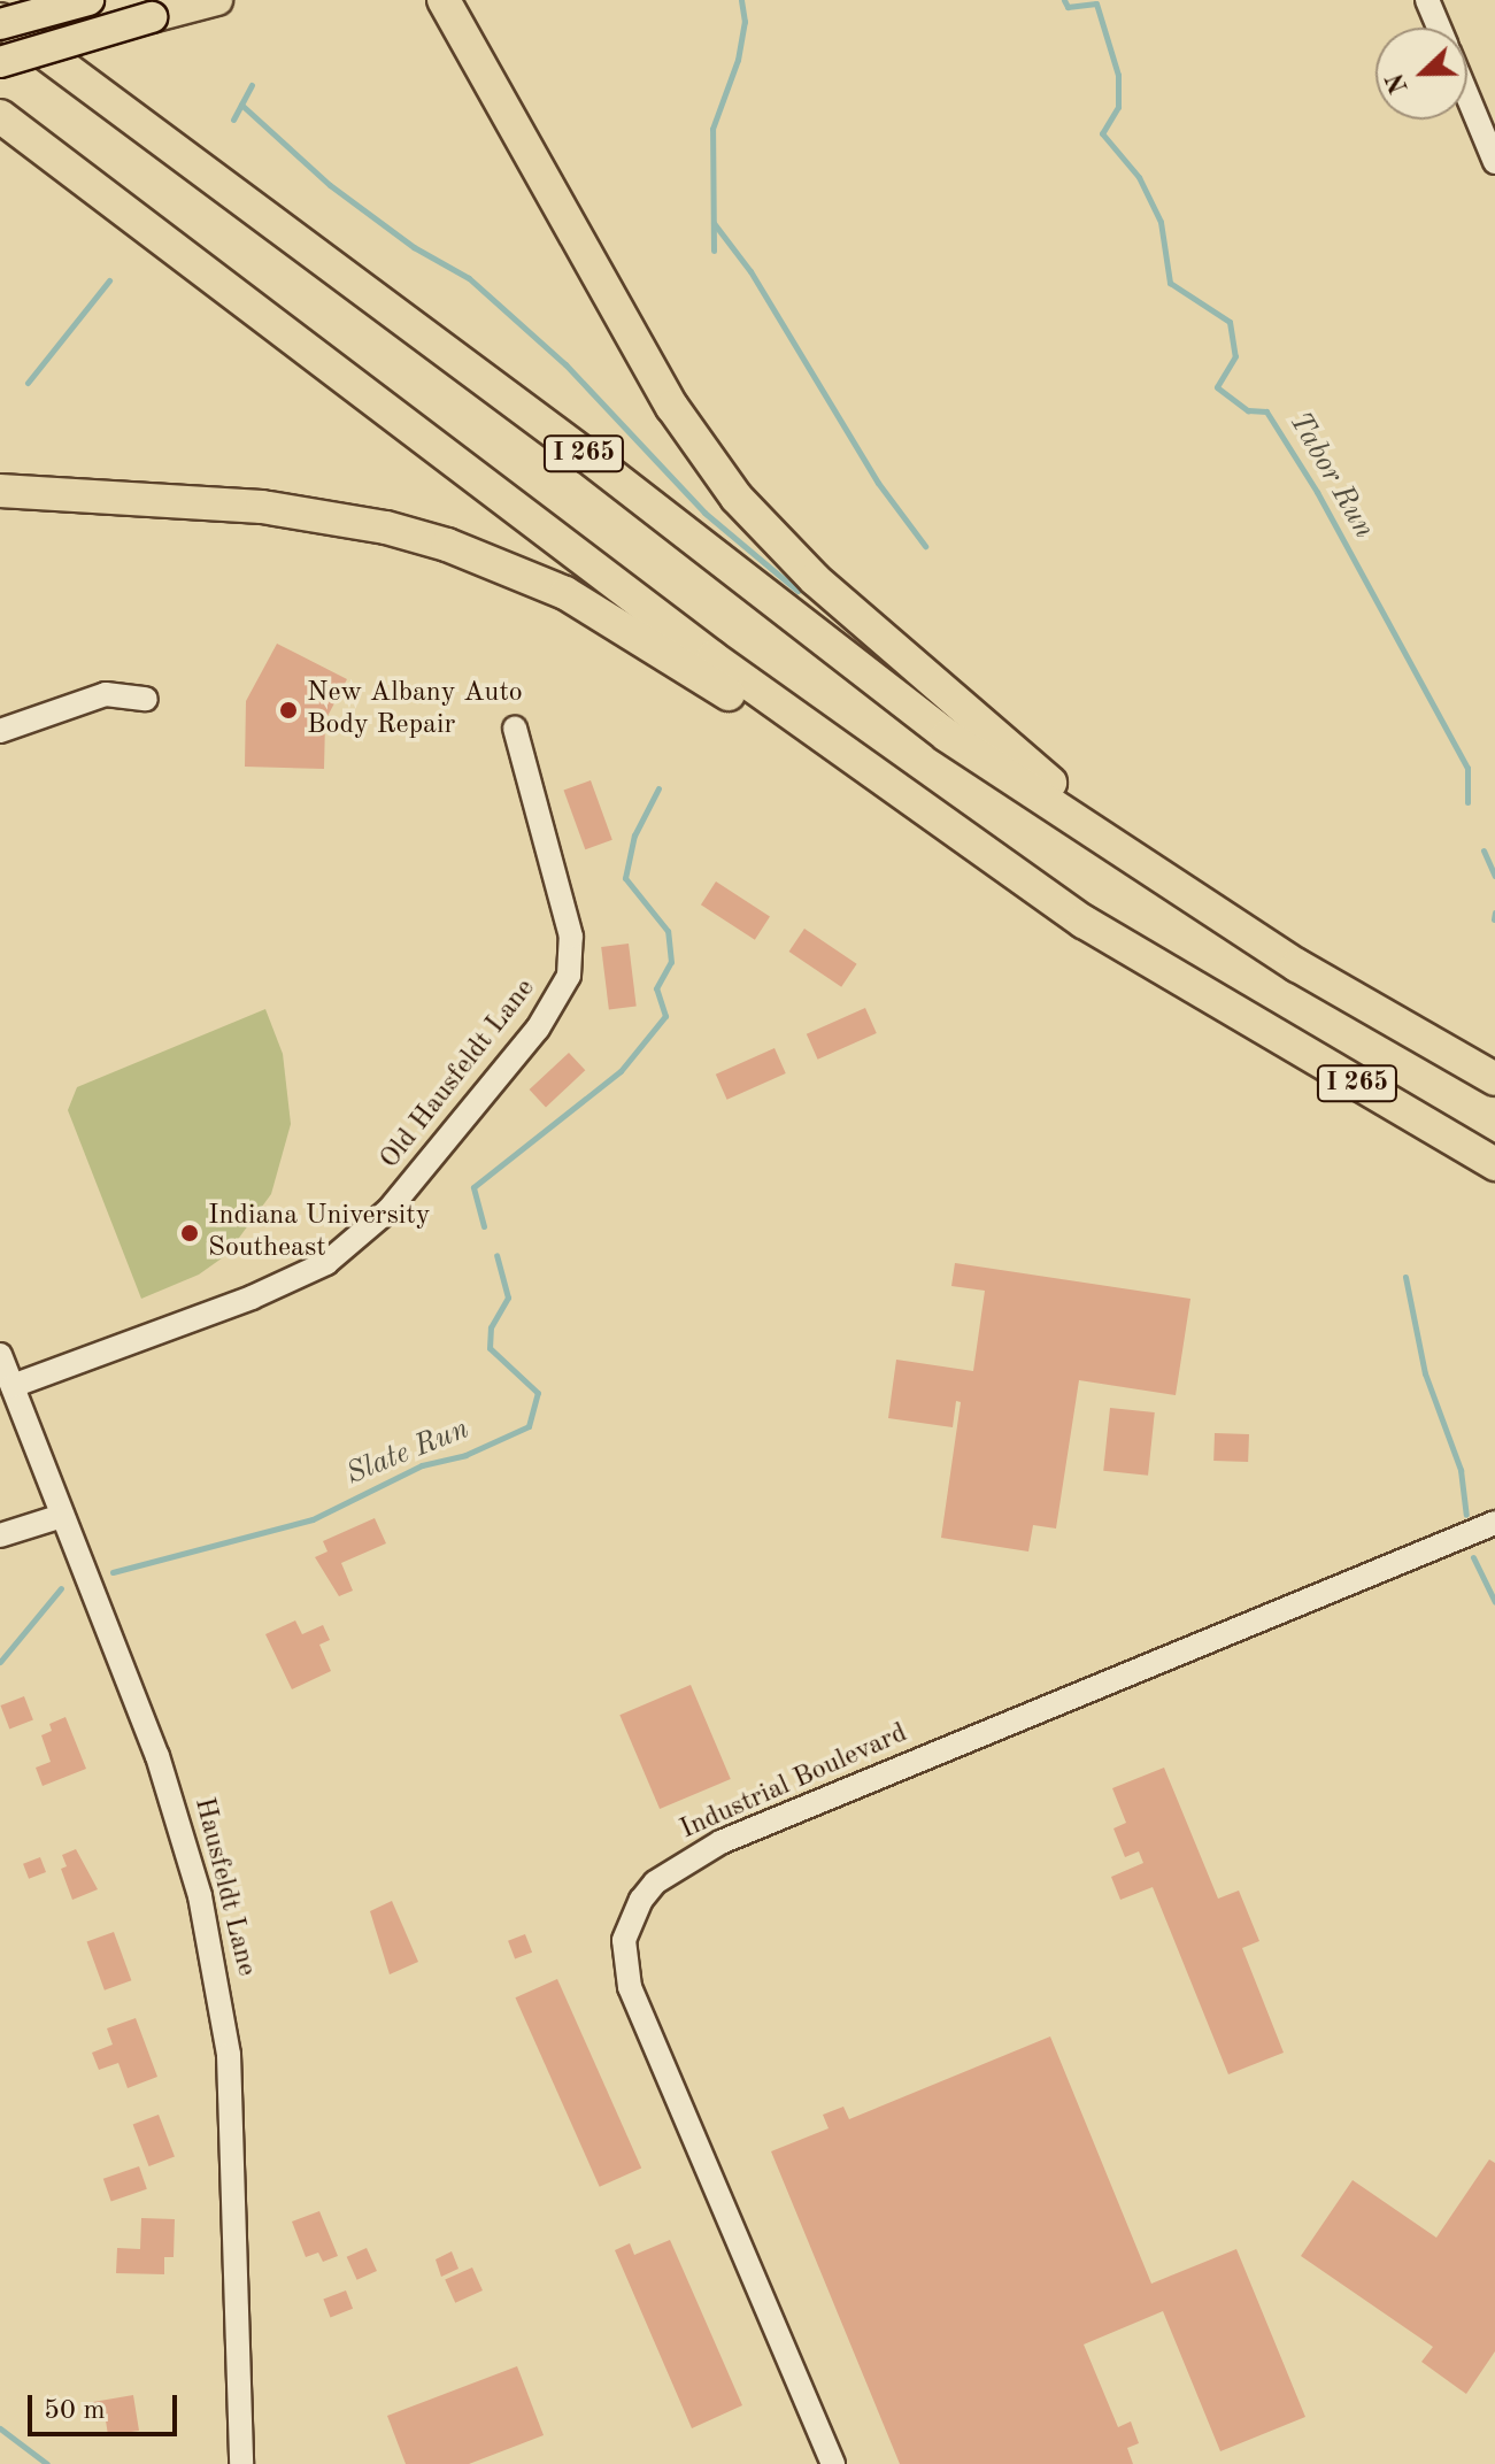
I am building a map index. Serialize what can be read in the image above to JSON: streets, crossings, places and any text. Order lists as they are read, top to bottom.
{
  "streets": {
    "highway": ["I 265"],
    "street": ["Old Hausfeldt Lane", "Industrial Boulevard", "Hausfeldt Lane"]
  },
  "crossings": [
    ["Old Hausfeldt Lane", "Hausfeldt Lane"]
  ],
  "water": ["Tabor Run", "Slate Run"],
  "places": ["New Albany Auto Body Repair", "Indiana University Southeast"],
  "scale_bar": "50 m",
  "north": "left"
}
